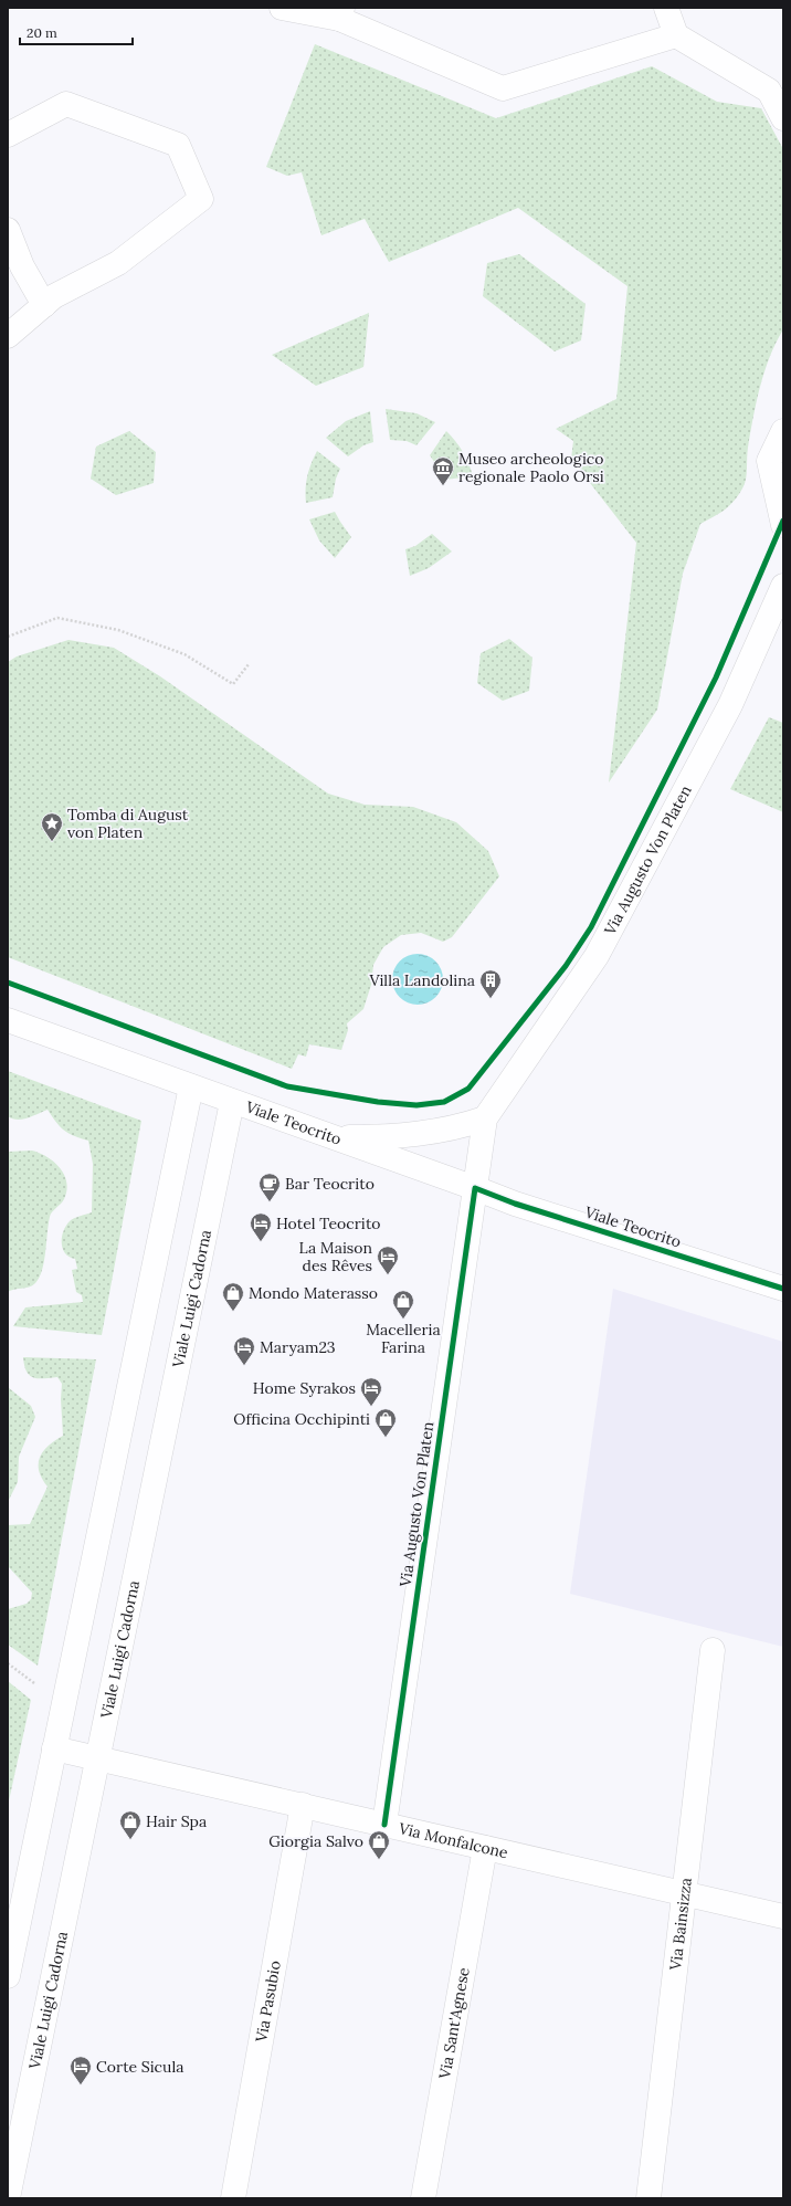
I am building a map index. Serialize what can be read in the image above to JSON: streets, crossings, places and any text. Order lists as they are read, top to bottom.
{
  "streets": {
    "street": [
      "Via Augusto Von Platen",
      "Viale Teocrito",
      "Viale Luigi Cadorna",
      "Via Monfalcone",
      "Via Bainsizza",
      "Via Pasubio",
      "Via Sant'Agnese"
    ]
  },
  "crossings": [
    ["Via Augusto Von Platen", "Viale Teocrito"],
    ["Via Augusto Von Platen", "Via Monfalcone"],
    ["Viale Teocrito", "Viale Luigi Cadorna"],
    ["Viale Luigi Cadorna", "Via Monfalcone"],
    ["Via Monfalcone", "Via Bainsizza"],
    ["Via Monfalcone", "Via Pasubio"],
    ["Via Monfalcone", "Via Sant'Agnese"]
  ],
  "places": {
    "museum": ["Museo archeologico regionale Paolo Orsi"],
    "place": ["Tomba di August von Platen"],
    "building": ["Villa Landolina"],
    "cafe": ["Bar Teocrito"],
    "hotel": [
      "Hotel Teocrito",
      "La Maison des Rêves",
      "Maryam23",
      "Home Syrakos",
      "Corte Sicula"
    ],
    "shop": [
      "Mondo Materasso",
      "Macelleria Farina",
      "Officina Occhipinti",
      "Hair Spa",
      "Giorgia Salvo"
    ]
  },
  "scale_bar": "20 m"
}
